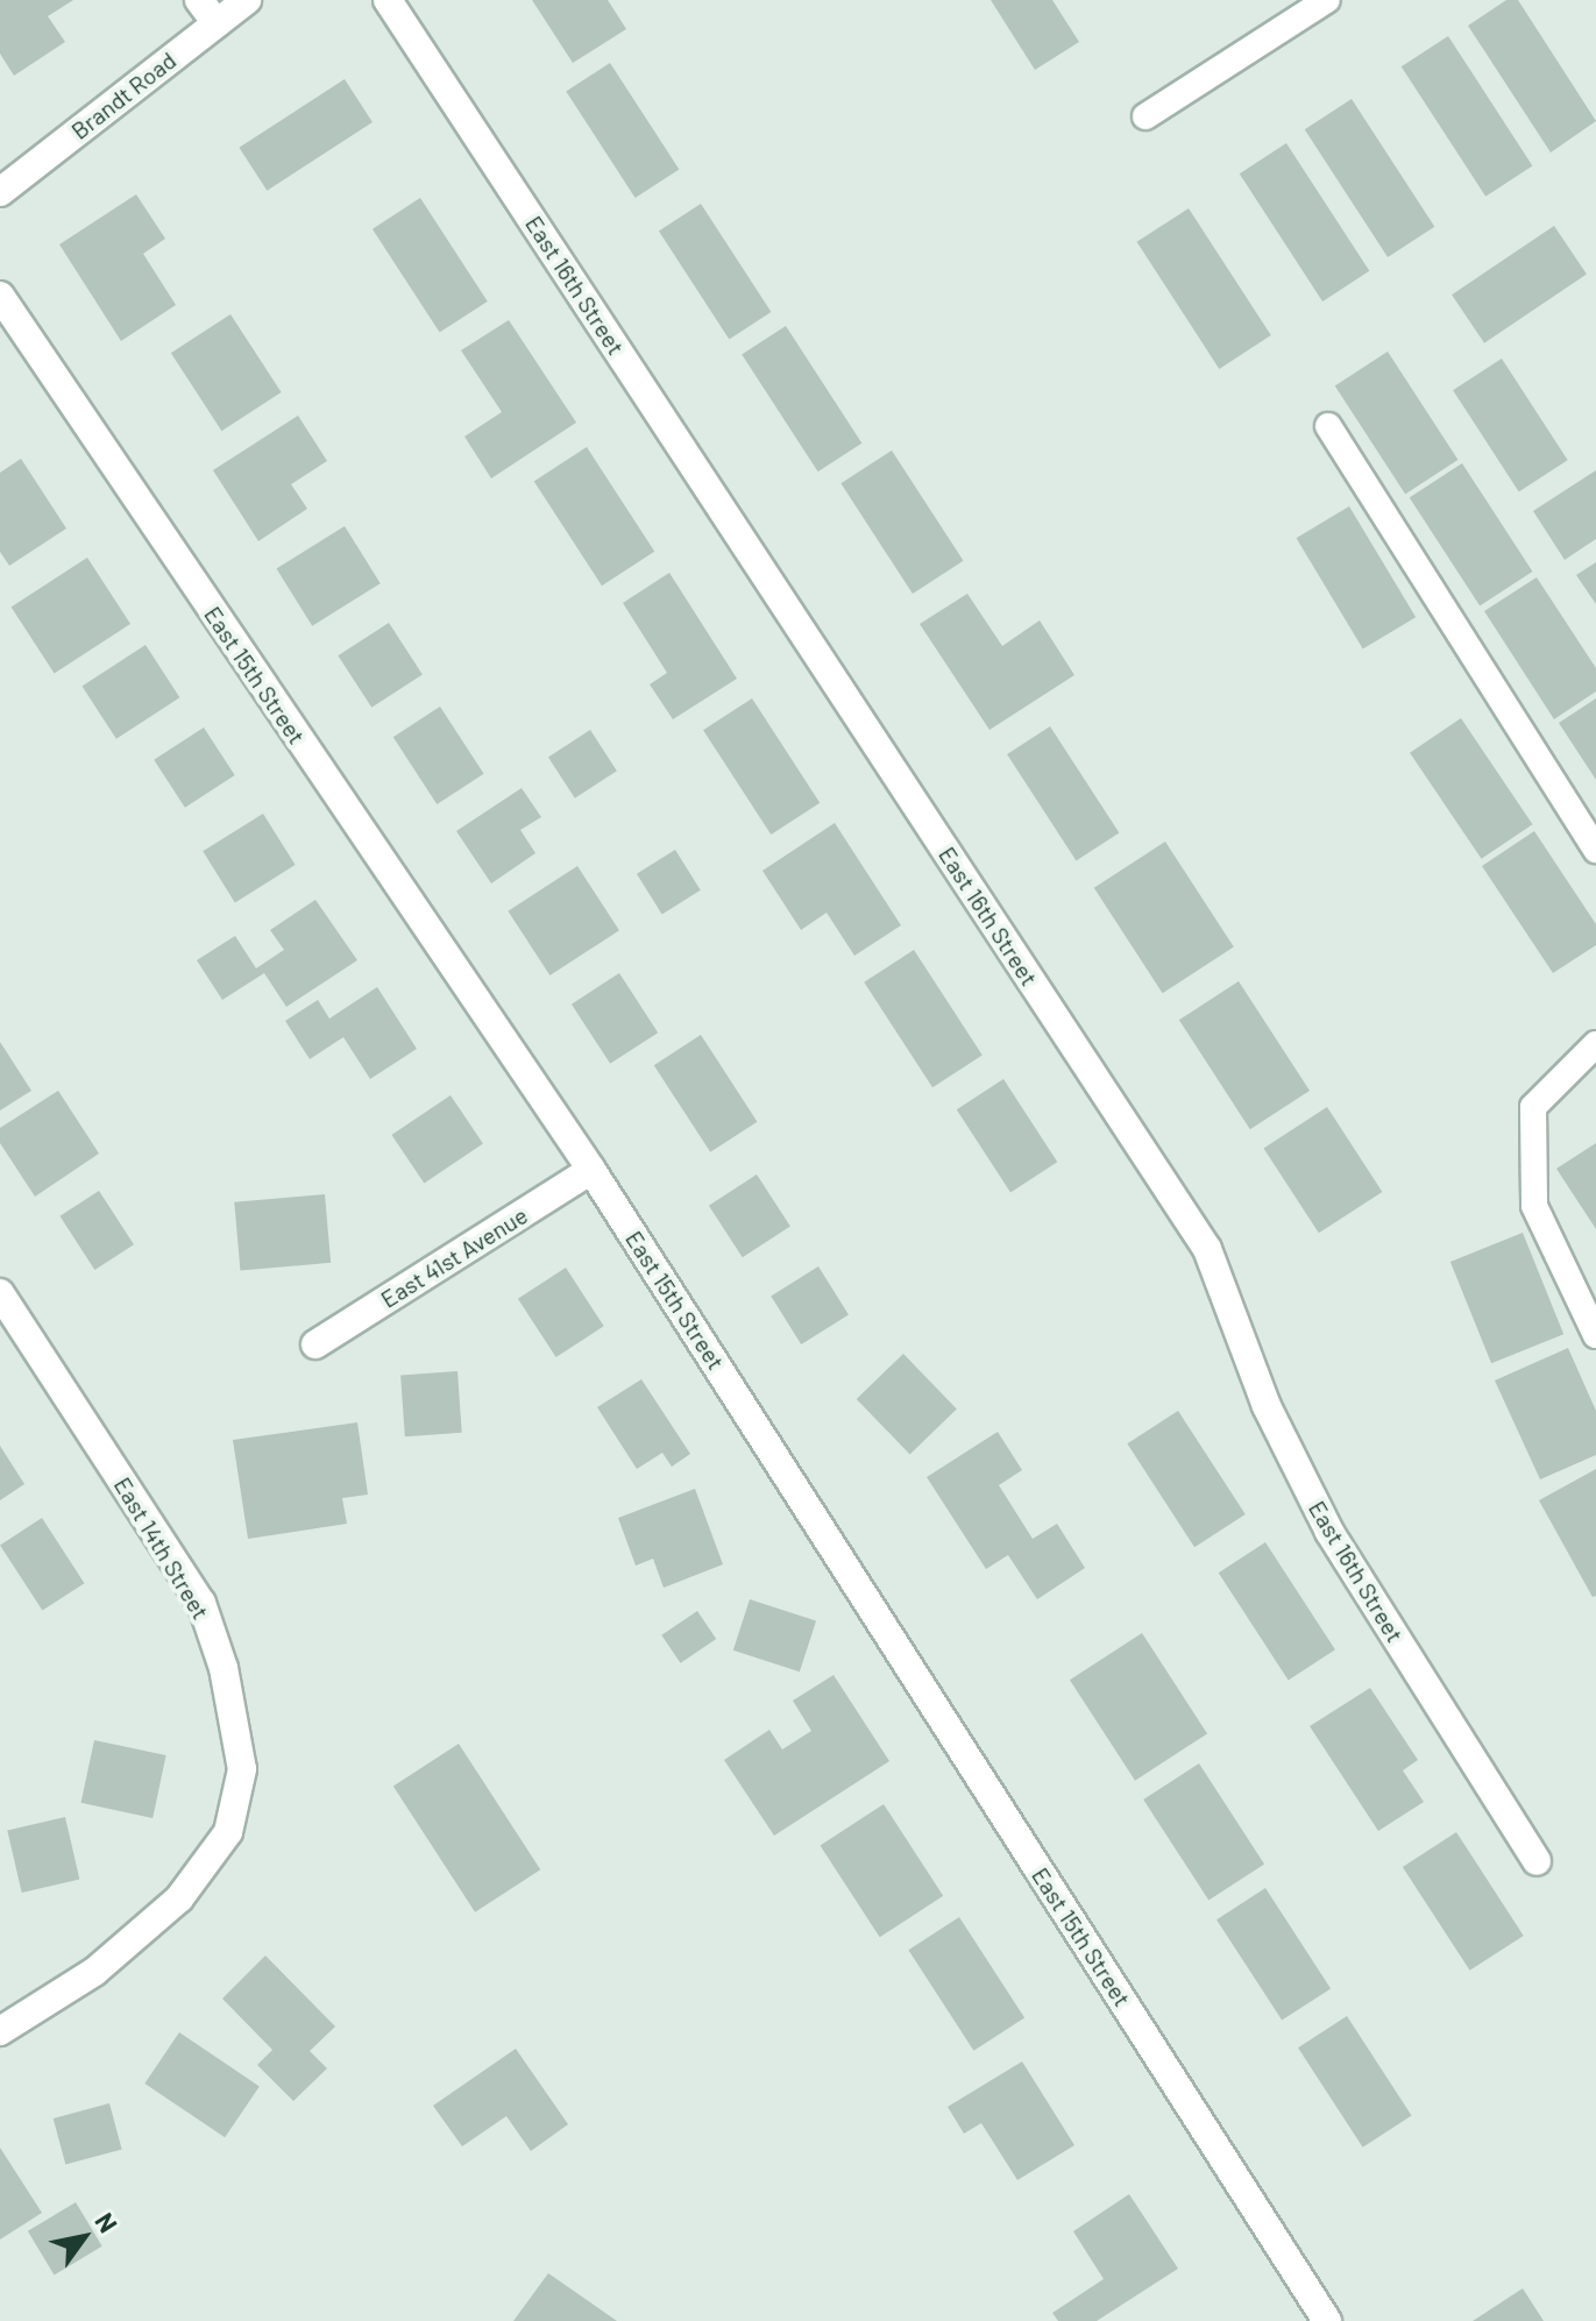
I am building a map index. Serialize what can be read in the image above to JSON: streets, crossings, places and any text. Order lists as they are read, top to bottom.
{
  "streets": {
    "street": [
      "Brandt Road",
      "East 16th Street",
      "East 15th Street",
      "East 41st Avenue",
      "East 14th Street"
    ]
  },
  "crossings": [
    ["East 15th Street", "East 41st Avenue"]
  ],
  "north": "top right"
}
